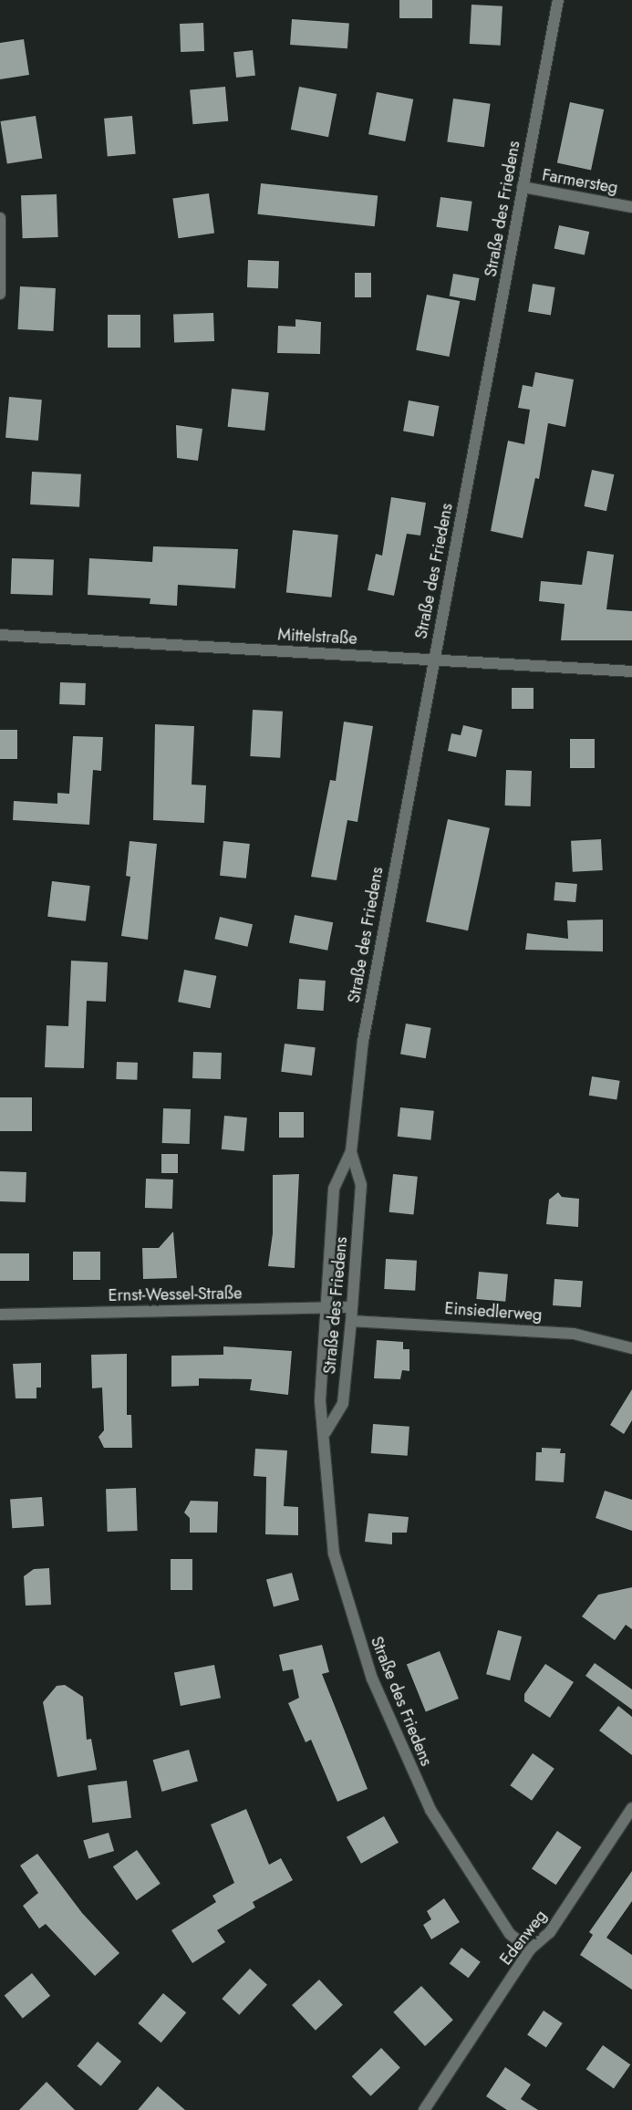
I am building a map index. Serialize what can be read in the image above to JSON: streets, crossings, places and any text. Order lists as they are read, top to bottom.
{
  "streets": {
    "street": [
      "Farmersteg",
      "Straße des Friedens",
      "Mittelstraße",
      "Ernst-Wessel-Straße",
      "Einsiedlerweg",
      "Edenweg"
    ]
  },
  "crossings": [
    ["Farmersteg", "Straße des Friedens"],
    ["Straße des Friedens", "Mittelstraße"],
    ["Straße des Friedens", "Ernst-Wessel-Straße"],
    ["Straße des Friedens", "Einsiedlerweg"],
    ["Straße des Friedens", "Edenweg"]
  ]
}
